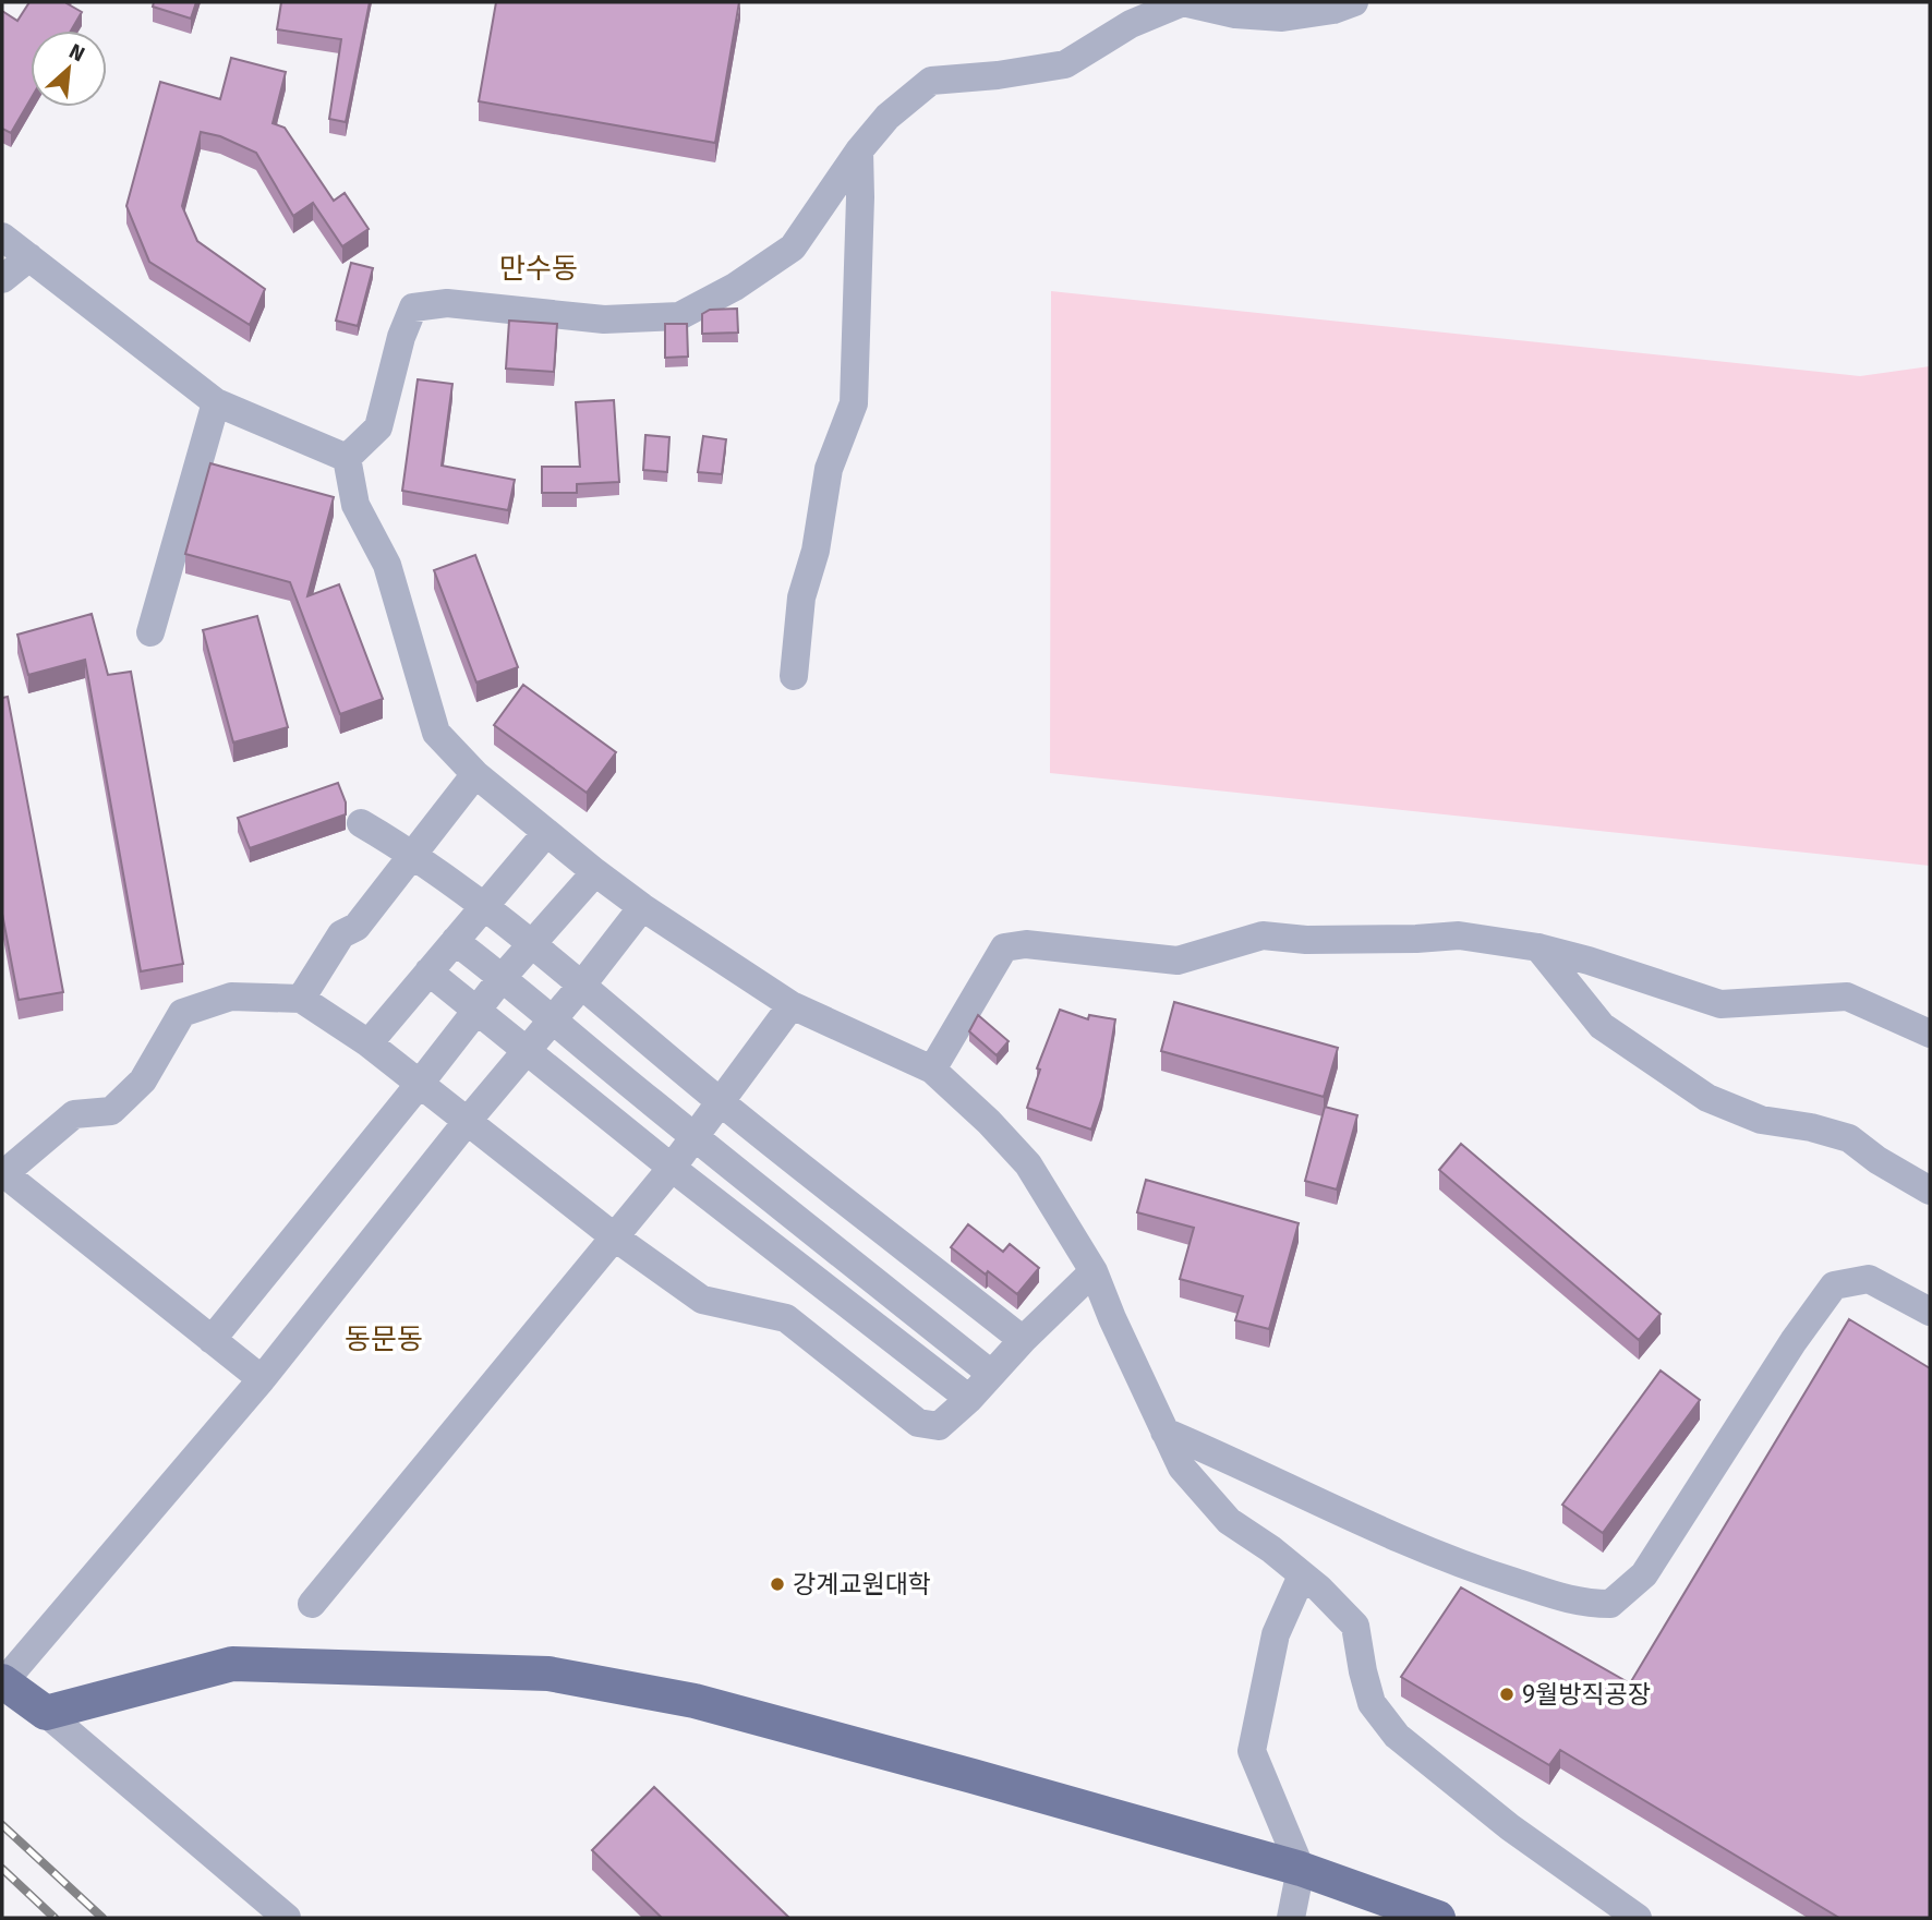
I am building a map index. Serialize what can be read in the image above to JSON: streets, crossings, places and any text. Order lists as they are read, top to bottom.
{
  "districts": ["만수동", "동문동"],
  "places": ["강계교원대학", "9월방직공장"],
  "north": "top right"
}
